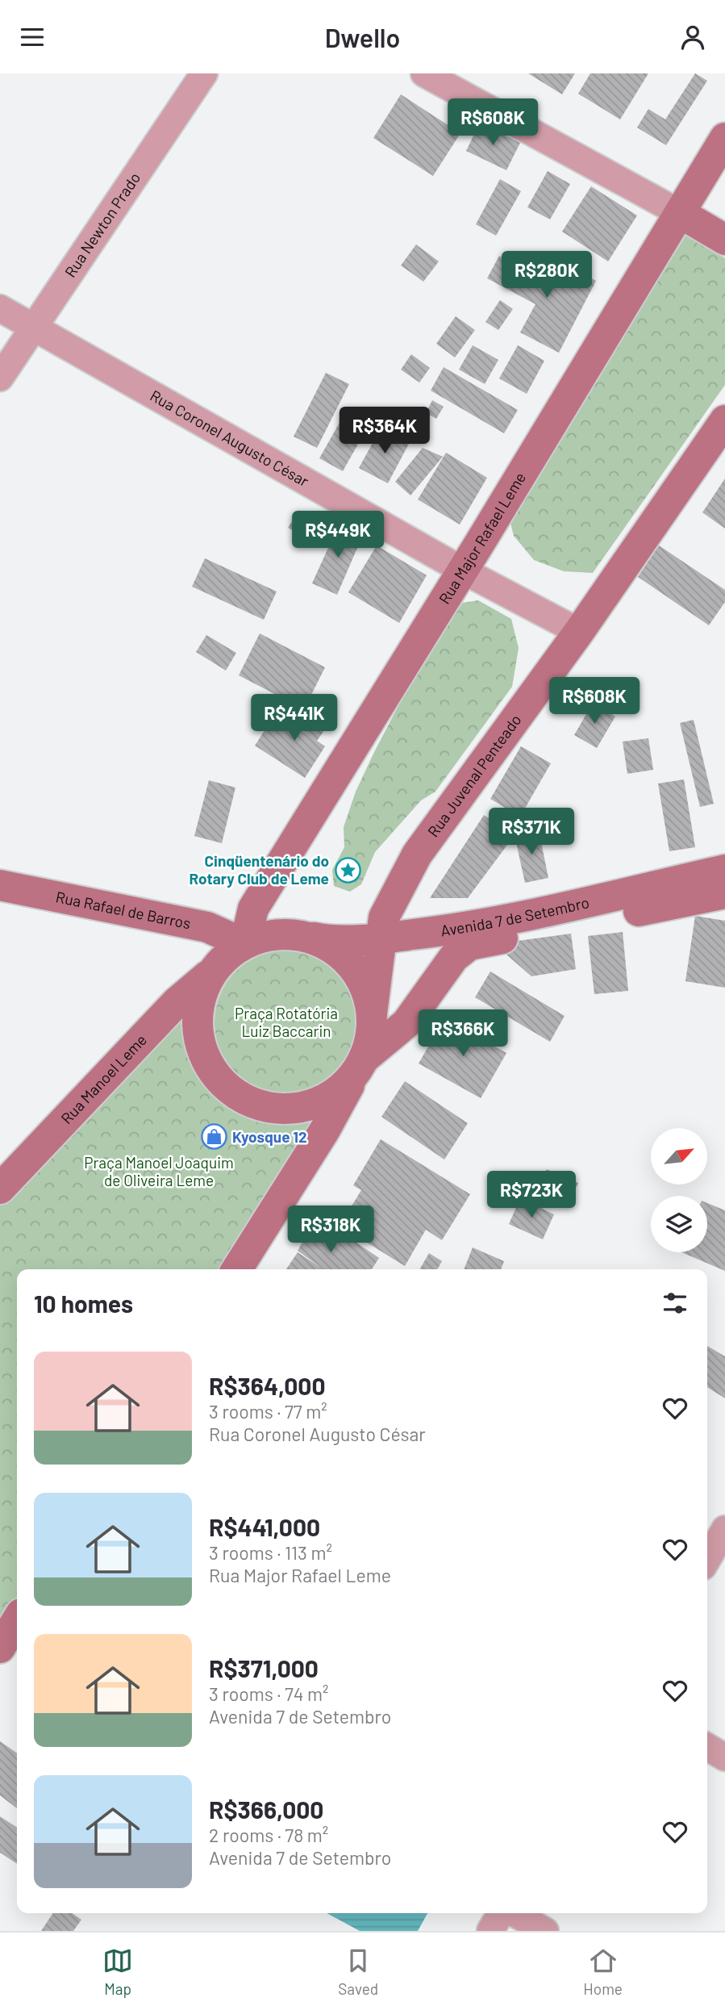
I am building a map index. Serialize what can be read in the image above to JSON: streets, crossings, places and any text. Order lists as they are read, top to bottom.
{
  "streets": {
    "main road": [
      "Rua Major Rafael Leme",
      "Rua Juvenal Penteado",
      "Rua Rafael de Barros",
      "Avenida 7 de Setembro",
      "Rua Manoel Leme"
    ],
    "street": ["Rua Newton Prado", "Rua Coronel Augusto César"]
  },
  "crossings": [
    ["Rua Newton Prado", "Rua Coronel Augusto César"],
    ["Rua Coronel Augusto César", "Rua Major Rafael Leme"],
    ["Rua Coronel Augusto César", "Rua Juvenal Penteado"],
    ["Rua Major Rafael Leme", "Rua Juvenal Penteado"],
    ["Rua Major Rafael Leme", "Rua Rafael de Barros"],
    ["Rua Major Rafael Leme", "Avenida 7 de Setembro"],
    ["Rua Major Rafael Leme", "Rua Manoel Leme"],
    ["Rua Juvenal Penteado", "Rua Rafael de Barros"],
    ["Rua Juvenal Penteado", "Avenida 7 de Setembro"],
    ["Rua Juvenal Penteado", "Rua Manoel Leme"],
    ["Rua Rafael de Barros", "Avenida 7 de Setembro"],
    ["Rua Rafael de Barros", "Rua Manoel Leme"],
    ["Avenida 7 de Setembro", "Rua Manoel Leme"]
  ],
  "parks": ["Praça Rotatória Luiz Baccarin", "Praça Manoel Joaquim de Oliveira Leme"],
  "places": {
    "place": ["Cinqüentenário do Rotary Club de Leme"],
    "shop": ["Kyosque 12"]
  },
  "north": "top right",
  "page": {
    "header": "Dwello",
    "price": [
      "R$608K",
      "R$280K",
      "R$364K",
      "R$449K",
      "R$608K",
      "R$441K",
      "R$371K",
      "R$366K",
      "R$723K",
      "R$318K"
    ],
    "heading": "10 homes",
    "list": [
      {
        "name": "R$364,000",
        "note": "3 rooms · 77 m² · Rua Coronel Augusto César"
      },
      {
        "name": "R$441,000",
        "note": "3 rooms · 113 m² · Rua Major Rafael Leme"
      },
      {
        "name": "R$371,000",
        "note": "3 rooms · 74 m² · Avenida 7 de Setembro"
      },
      {
        "name": "R$366,000",
        "note": "2 rooms · 78 m² · Avenida 7 de Setembro"
      }
    ],
    "tabs": ["Map", "Saved", "Home"]
  }
}
